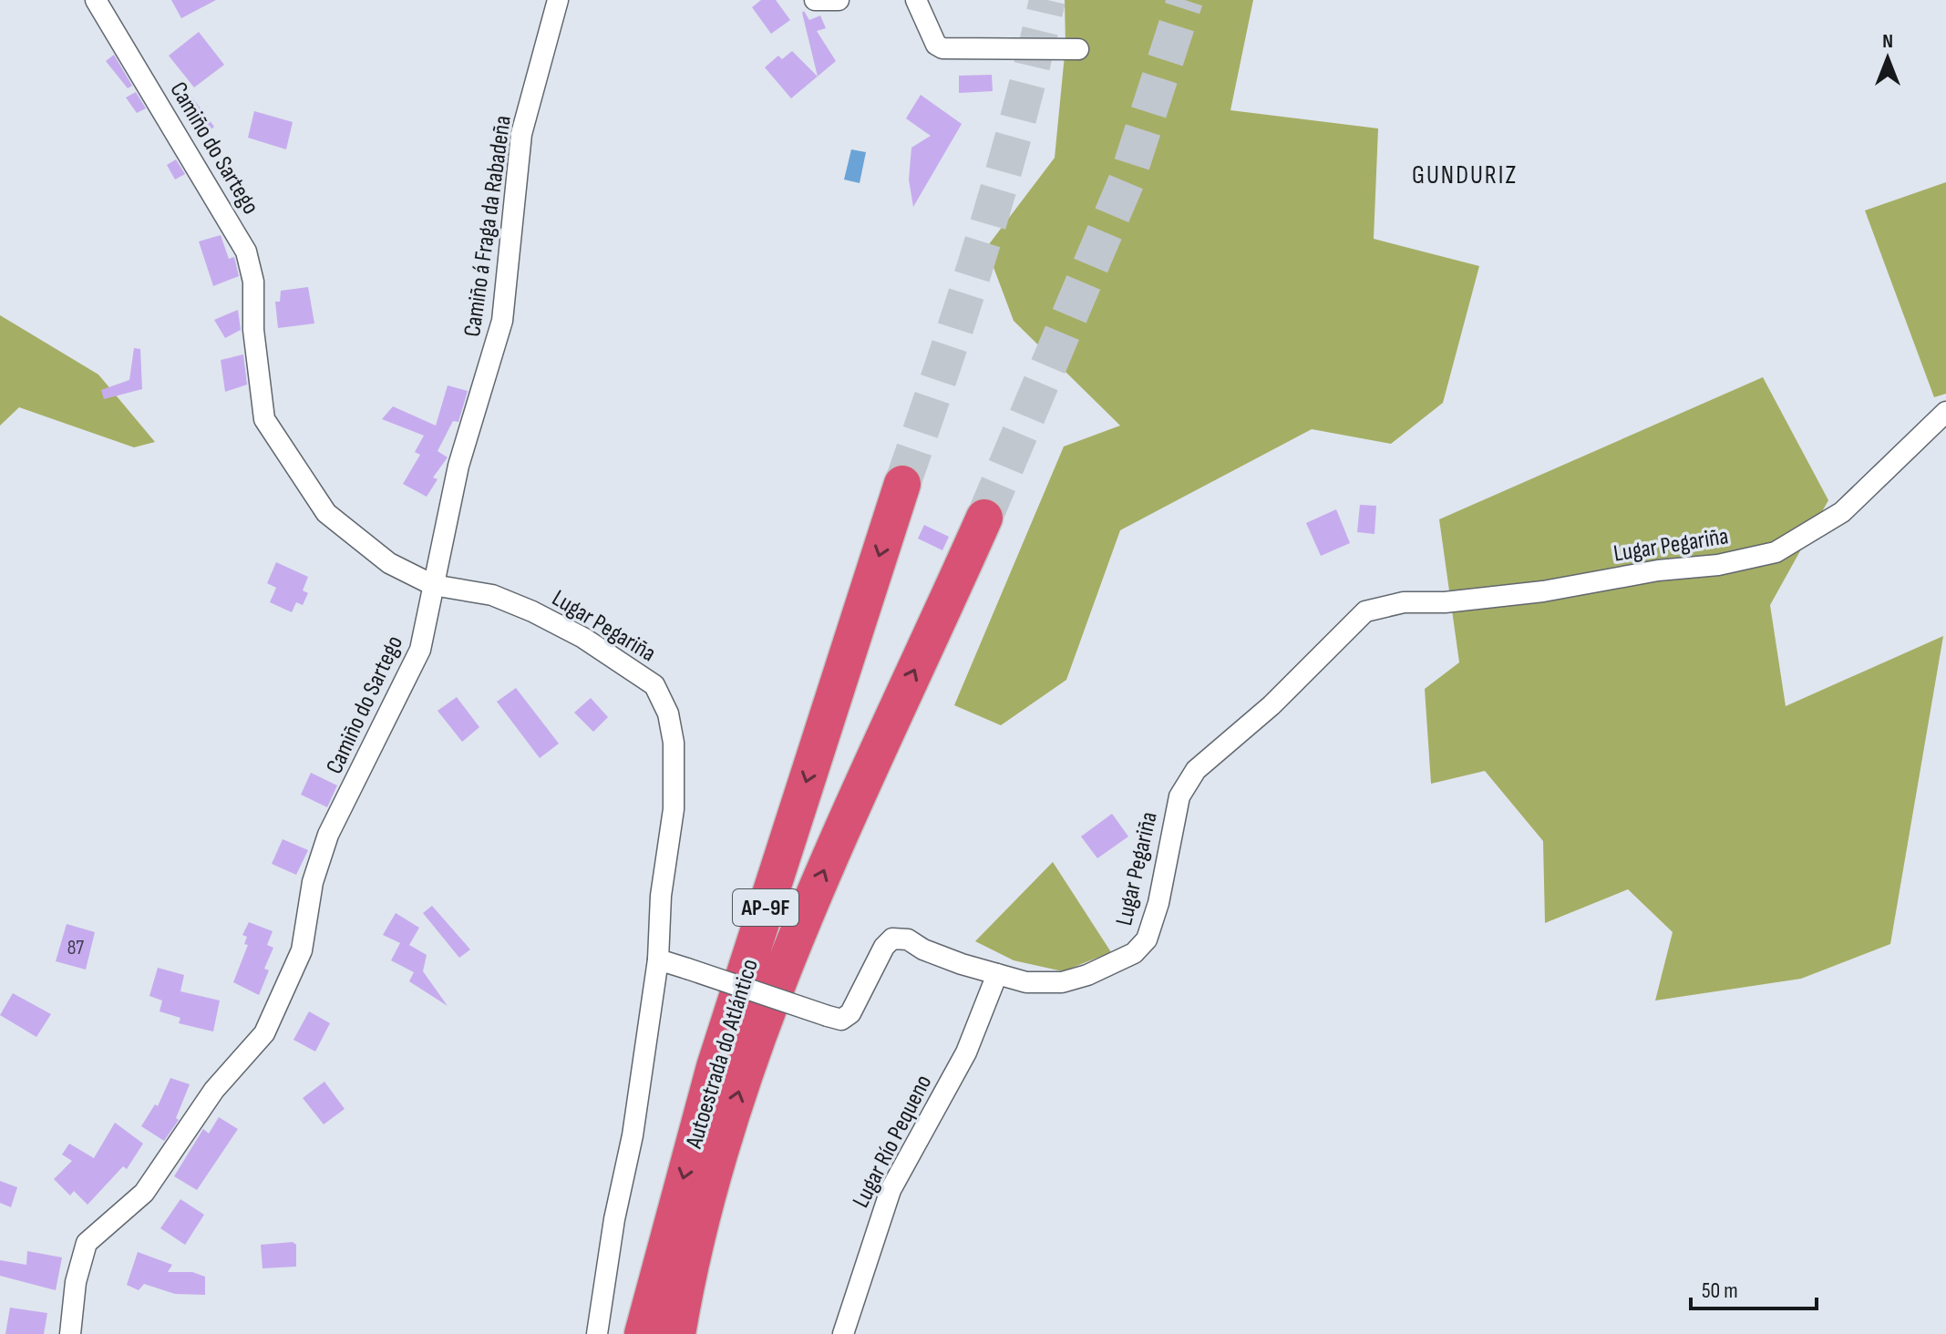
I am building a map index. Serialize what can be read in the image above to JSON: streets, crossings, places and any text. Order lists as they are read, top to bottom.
{
  "streets": {
    "highway": ["AP-9F", "Autoestrada do Atlántico"],
    "street": [
      "Camiño do Sartego",
      "Camiño á Fraga da Rabadeña",
      "Lugar Pegariña",
      "Lugar Río Pequeno"
    ]
  },
  "crossings": [
    ["Camiño do Sartego", "Camiño á Fraga da Rabadeña"],
    ["Camiño do Sartego", "Lugar Pegariña"],
    ["Camiño á Fraga da Rabadeña", "Lugar Pegariña"],
    ["Lugar Pegariña", "Lugar Río Pequeno"]
  ],
  "districts": ["GUNDURIZ"],
  "house_numbers": ["87"],
  "scale_bar": "50 m",
  "north": "top"
}
